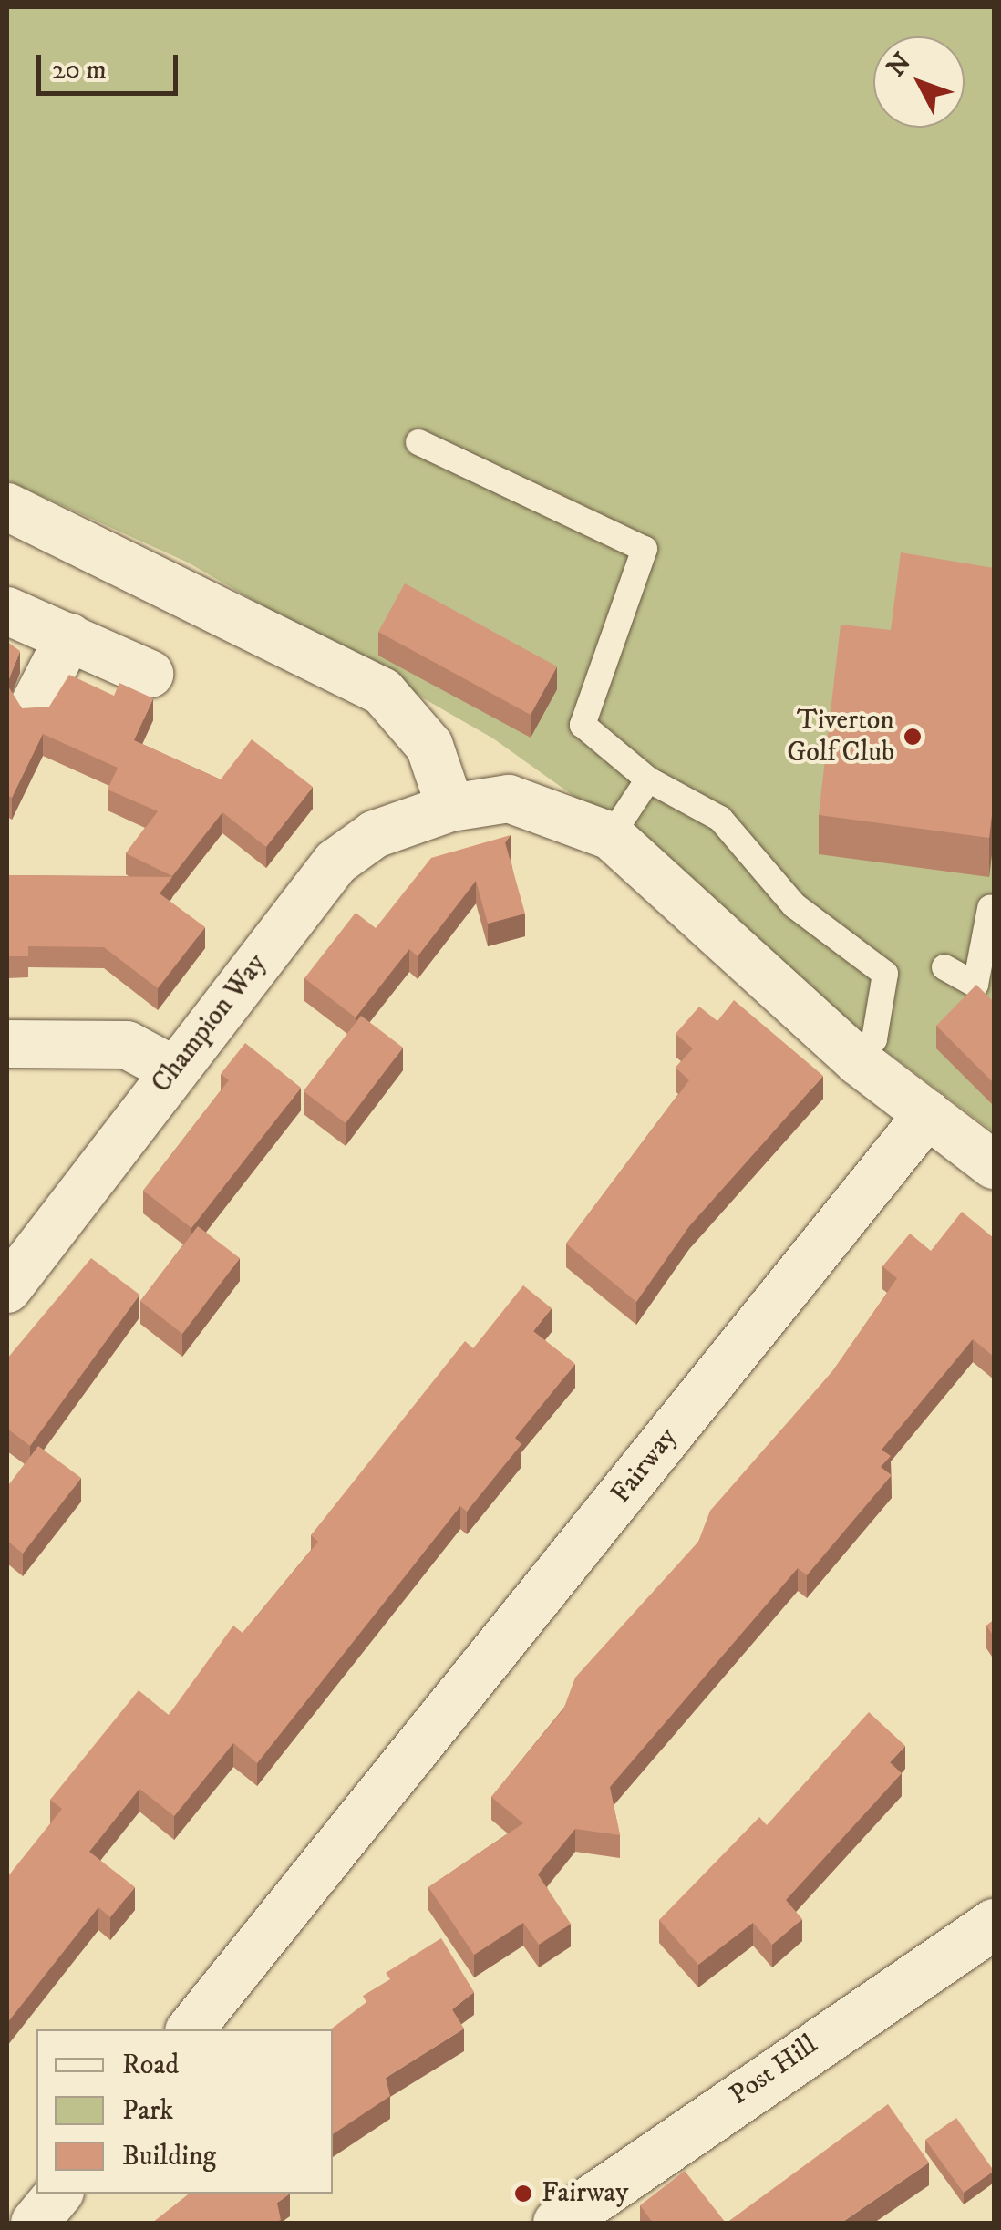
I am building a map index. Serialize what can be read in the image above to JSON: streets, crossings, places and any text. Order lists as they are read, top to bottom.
{
  "streets": {
    "street": ["Champion Way", "Fairway", "Post Hill"]
  },
  "places": ["Tiverton Golf Club", "Fairway"],
  "legend": ["Road", "Park", "Building"],
  "scale_bar": "20 m",
  "north": "top left"
}
